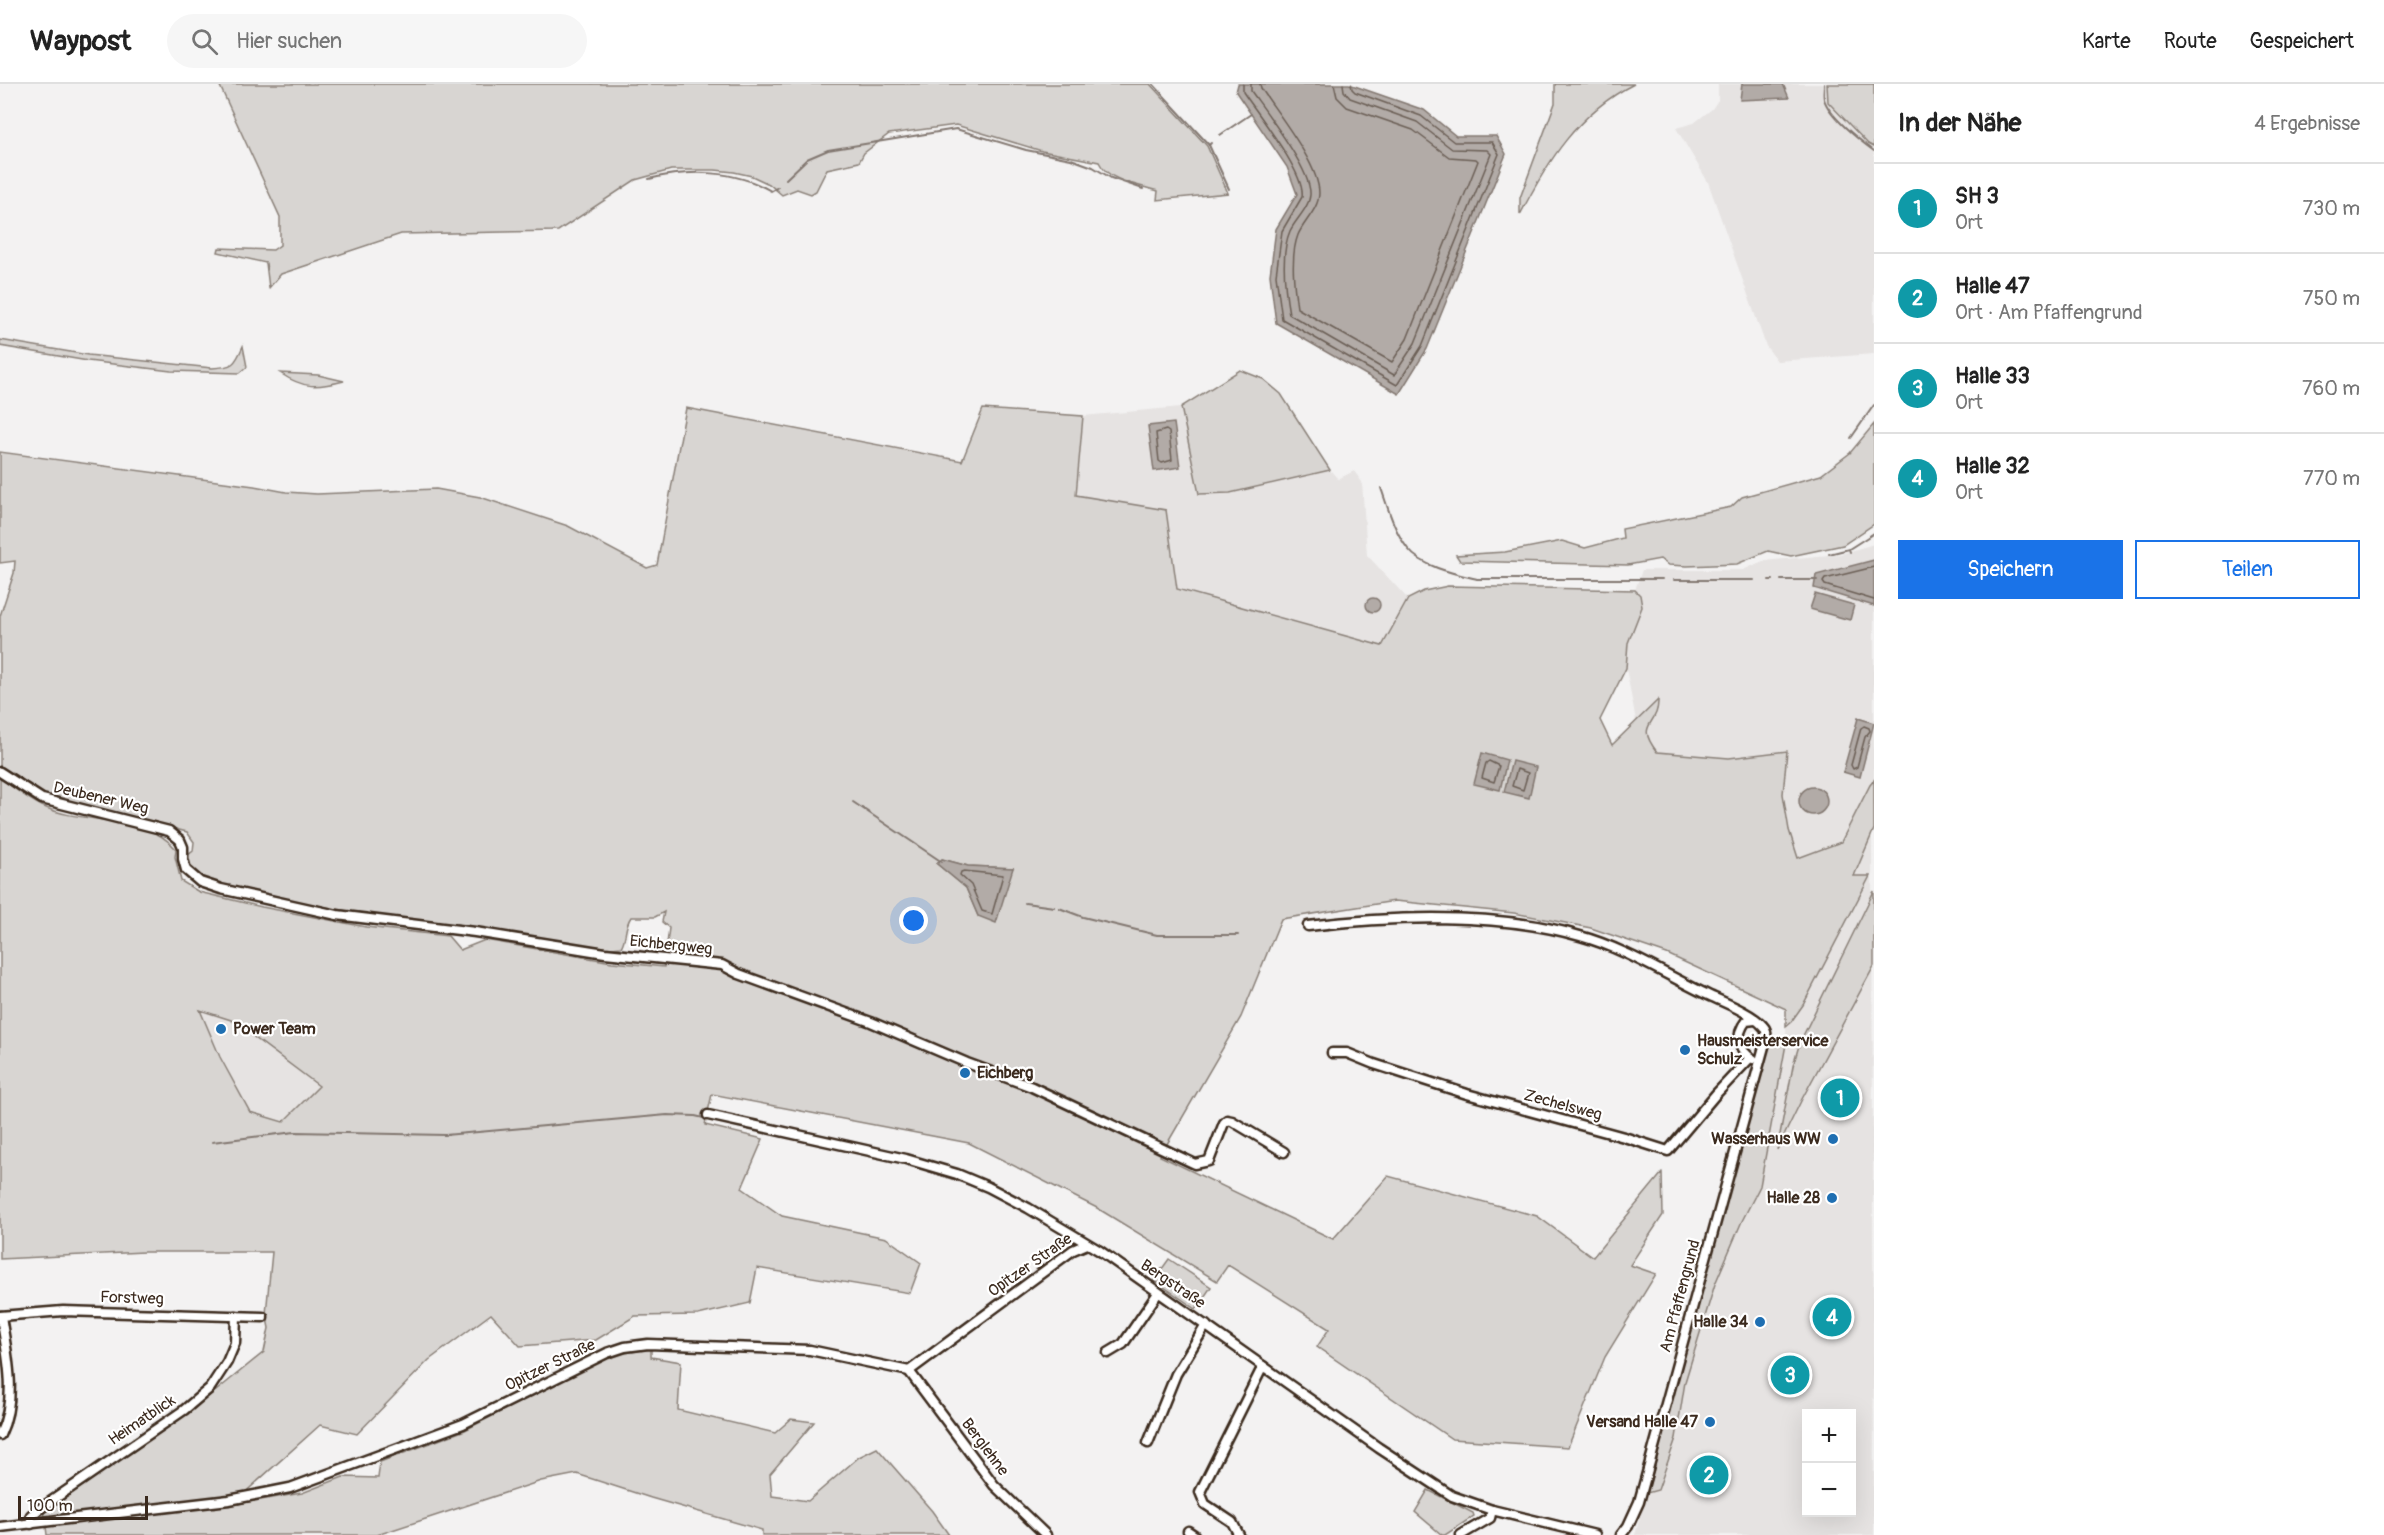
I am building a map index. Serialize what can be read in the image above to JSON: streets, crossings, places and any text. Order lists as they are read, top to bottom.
{
  "streets": {
    "street": [
      "Deubener Weg",
      "Eichbergweg",
      "Zechelsweg",
      "Opitzer Straße",
      "Bergstraße",
      "Am Pfaffengrund",
      "Forstweg",
      "Heimatblick",
      "Berglehne"
    ]
  },
  "crossings": [
    ["Deubener Weg", "Eichbergweg"],
    ["Zechelsweg", "Am Pfaffengrund"],
    ["Opitzer Straße", "Bergstraße"],
    ["Opitzer Straße", "Heimatblick"],
    ["Opitzer Straße", "Berglehne"],
    ["Forstweg", "Heimatblick"]
  ],
  "places": [
    "Power Team",
    "Hausmeisterservice Schulz",
    "Eichberg",
    "Wasserhaus WW",
    "Halle 28",
    "Halle 34",
    "Versand Halle 47"
  ],
  "scale_bar": "100 m",
  "page": {
    "header": "Waypost",
    "search": "Hier suchen",
    "nav": ["Karte", "Route", "Gespeichert"],
    "heading": ["In der Nähe", "4 Ergebnisse"],
    "list": [
      {
        "mark": "1",
        "name": "SH 3",
        "note": "Ort",
        "value": "730 m"
      },
      {
        "mark": "2",
        "name": "Halle 47",
        "note": "Ort · Am Pfaffengrund",
        "value": "750 m"
      },
      {
        "mark": "3",
        "name": "Halle 33",
        "note": "Ort",
        "value": "760 m"
      },
      {
        "mark": "4",
        "name": "Halle 32",
        "note": "Ort",
        "value": "770 m"
      }
    ],
    "buttons": ["Speichern", "Teilen"],
    "pins": [
      "1",
      "4",
      "3",
      "2"
    ],
    "map_buttons": ["+", "−"],
    "scale": "100 m"
  }
}
